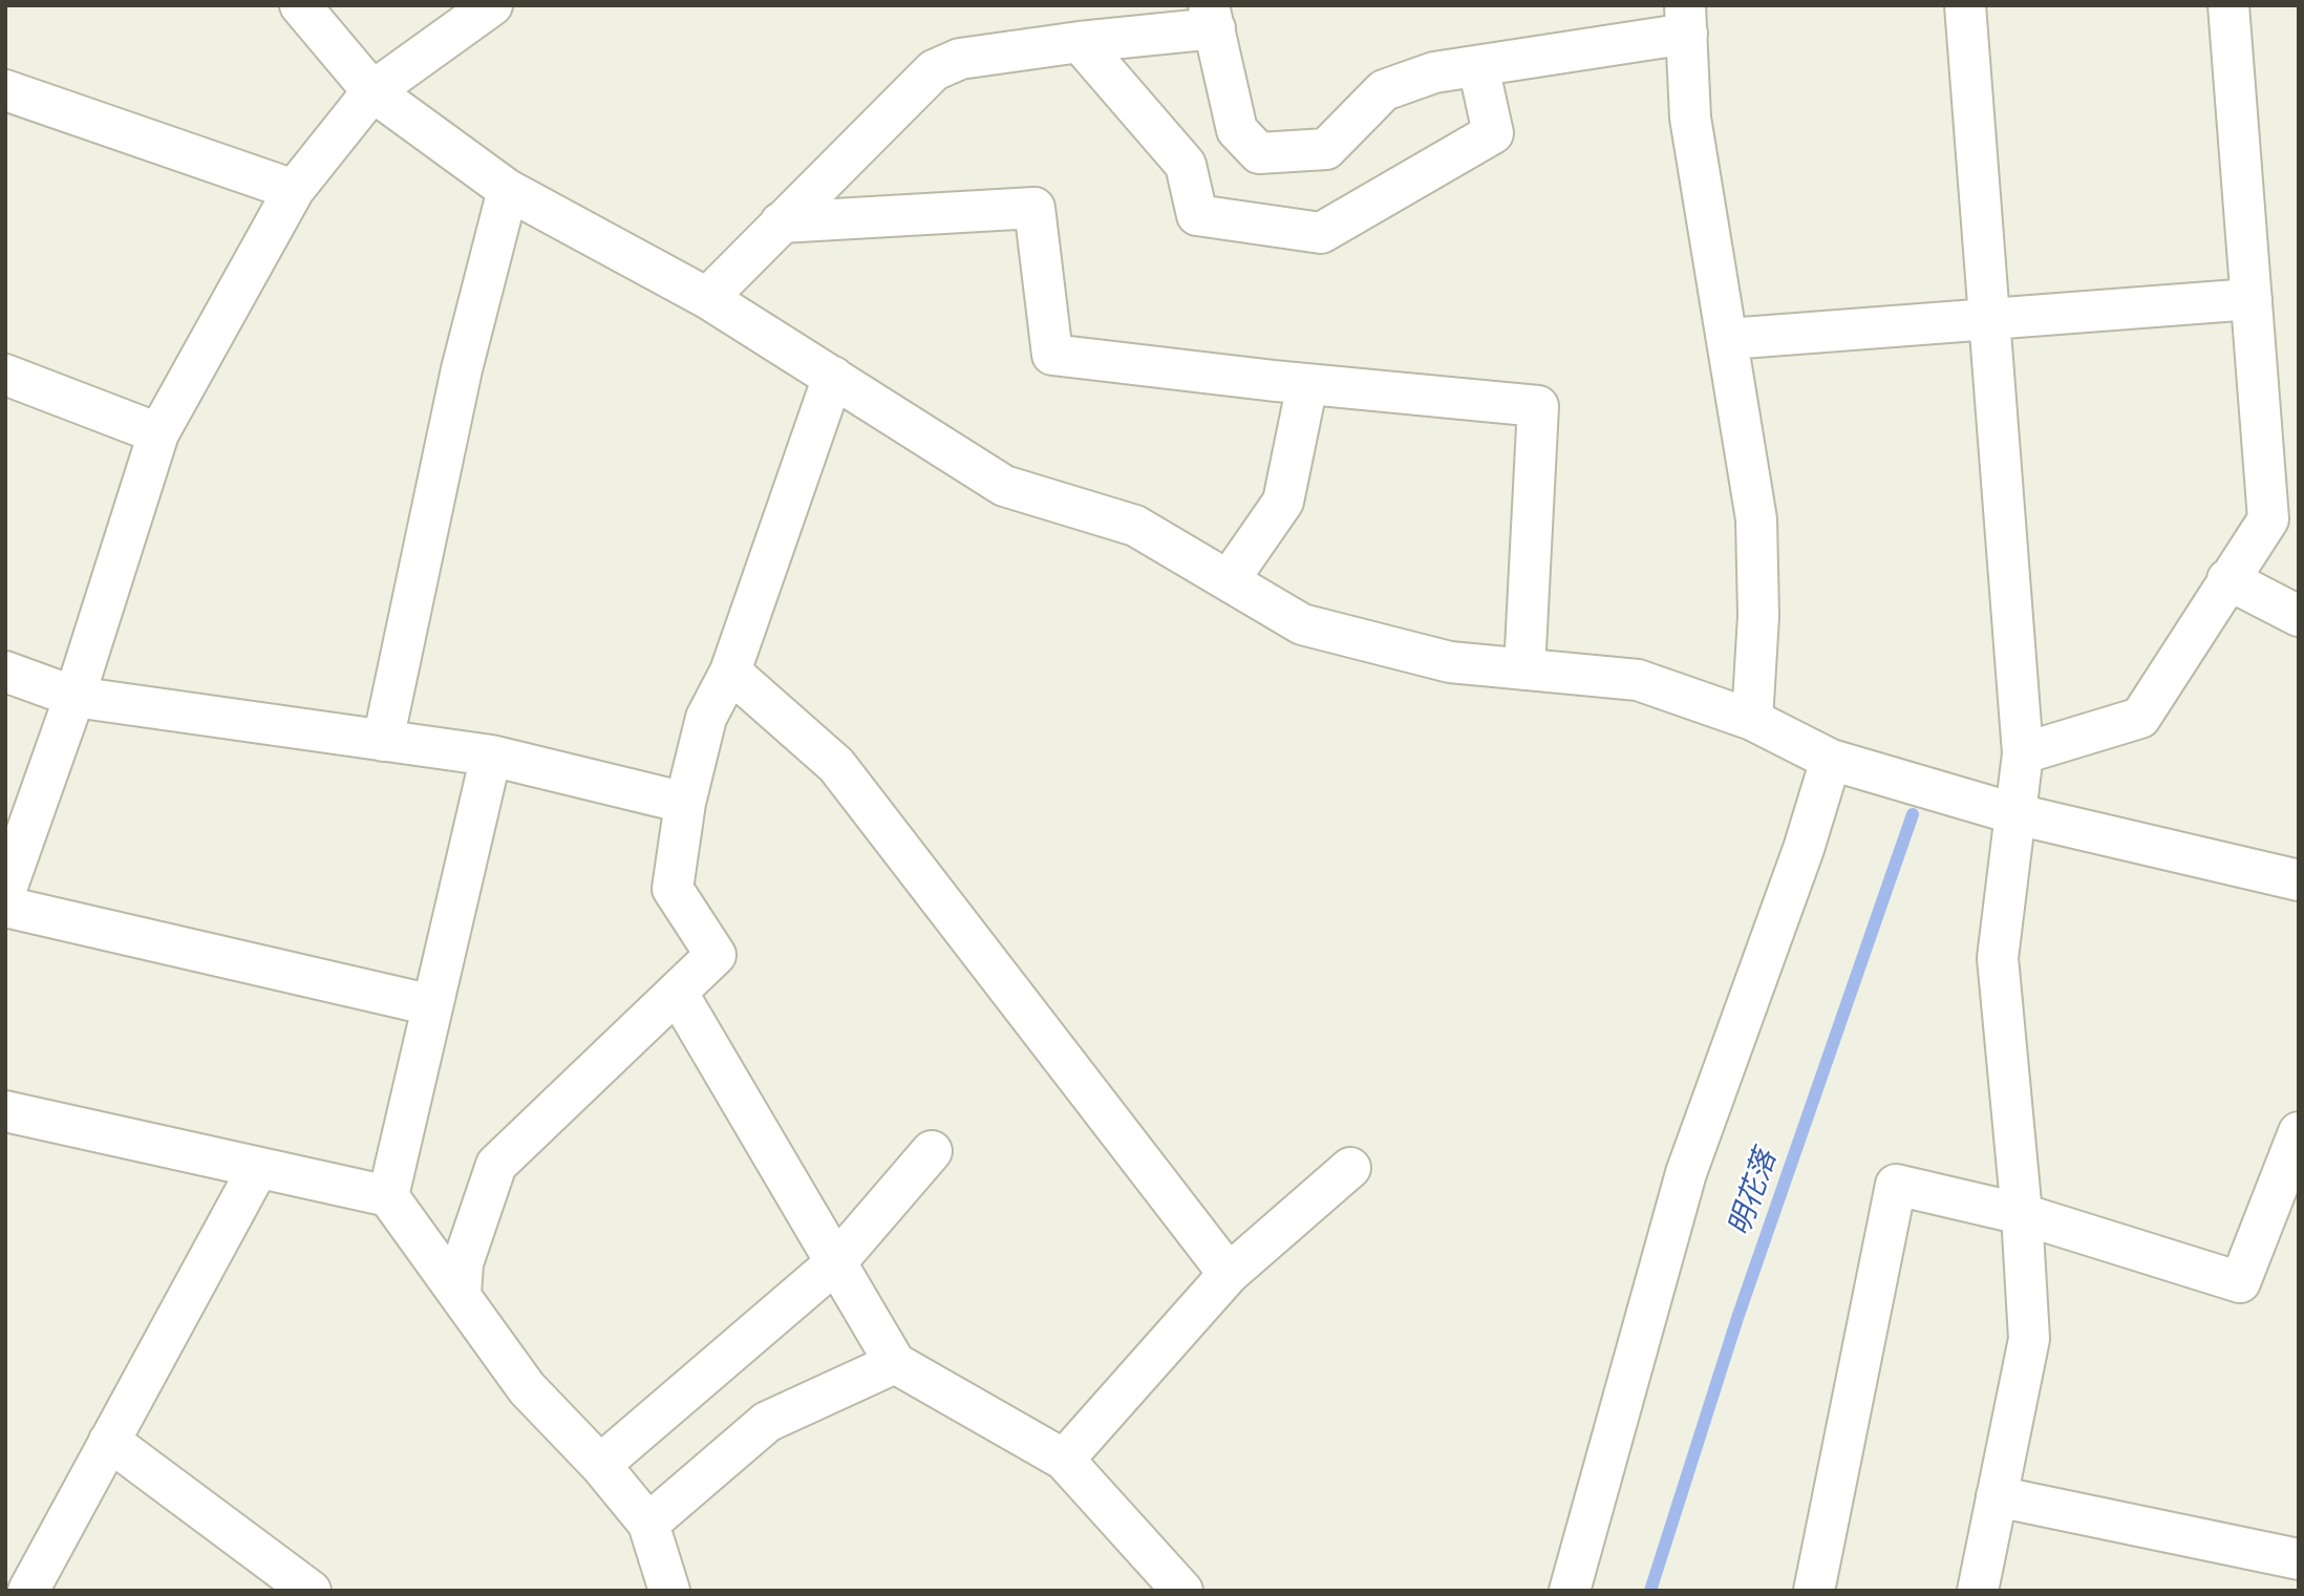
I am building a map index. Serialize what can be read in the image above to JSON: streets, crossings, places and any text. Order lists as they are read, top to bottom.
{
  "water": ["明花落"]
}
